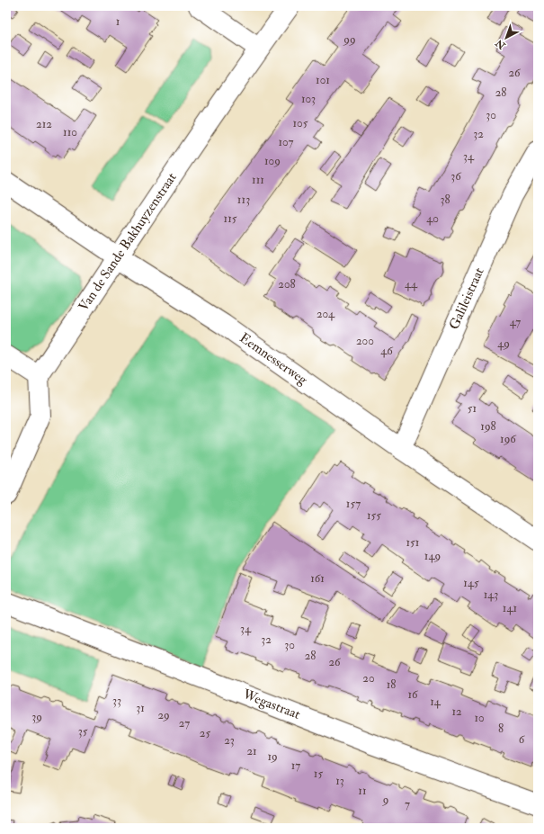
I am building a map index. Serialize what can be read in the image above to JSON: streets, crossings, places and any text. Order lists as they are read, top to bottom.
{
  "streets": {
    "street": [
      "Van de Sande Bakhuyzenstraat",
      "Galileistraat",
      "Eemnesserweg",
      "Wegastraat"
    ]
  },
  "crossings": [
    ["Van de Sande Bakhuyzenstraat", "Eemnesserweg"],
    ["Galileistraat", "Eemnesserweg"]
  ],
  "house_numbers": [
    "1",
    "99",
    "26",
    "101",
    "28",
    "103",
    "30",
    "105",
    "212",
    "110",
    "32",
    "107",
    "34",
    "109",
    "36",
    "111",
    "113",
    "38",
    "115",
    "40",
    "208",
    "44",
    "204",
    "47",
    "200",
    "49",
    "46",
    "51",
    "198",
    "196",
    "157",
    "155",
    "151",
    "149",
    "161",
    "145",
    "143",
    "141",
    "34",
    "32",
    "30",
    "28",
    "26",
    "20",
    "18",
    "16",
    "33",
    "14",
    "31",
    "12",
    "29",
    "39",
    "10",
    "27",
    "8",
    "35",
    "25",
    "6",
    "23",
    "21",
    "19",
    "17",
    "15",
    "13",
    "11",
    "9",
    "7"
  ],
  "north": "bottom left"
}
